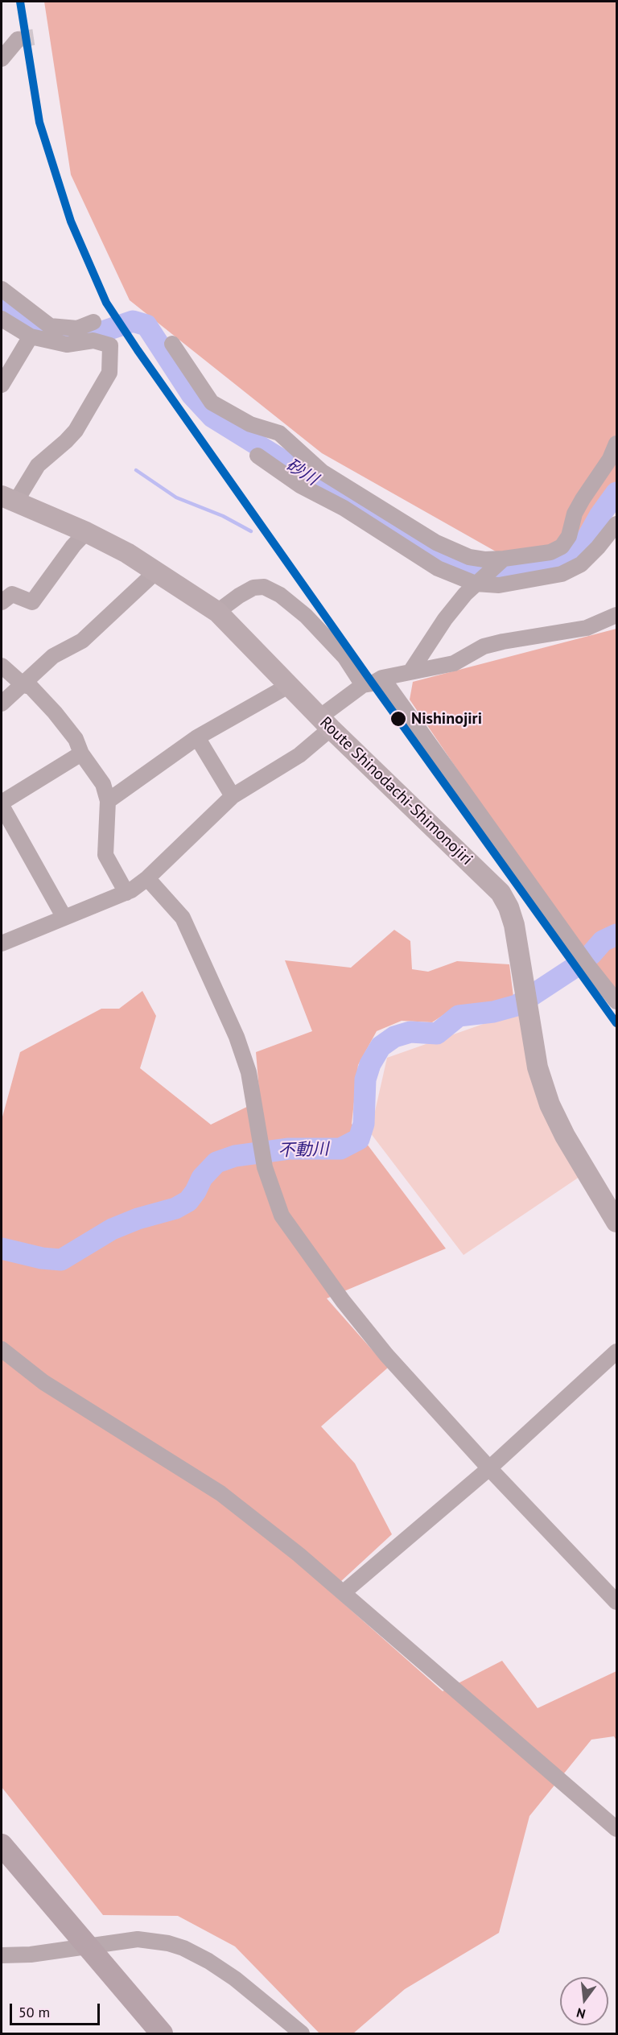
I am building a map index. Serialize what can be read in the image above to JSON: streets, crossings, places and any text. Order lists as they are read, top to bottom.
{
  "streets": {
    "main road": ["Route Shinodachi-Shimonojiri"]
  },
  "water": ["砂川", "不動川"],
  "places": ["Nishinojiri"],
  "scale_bar": "50 m",
  "north": "bottom"
}
